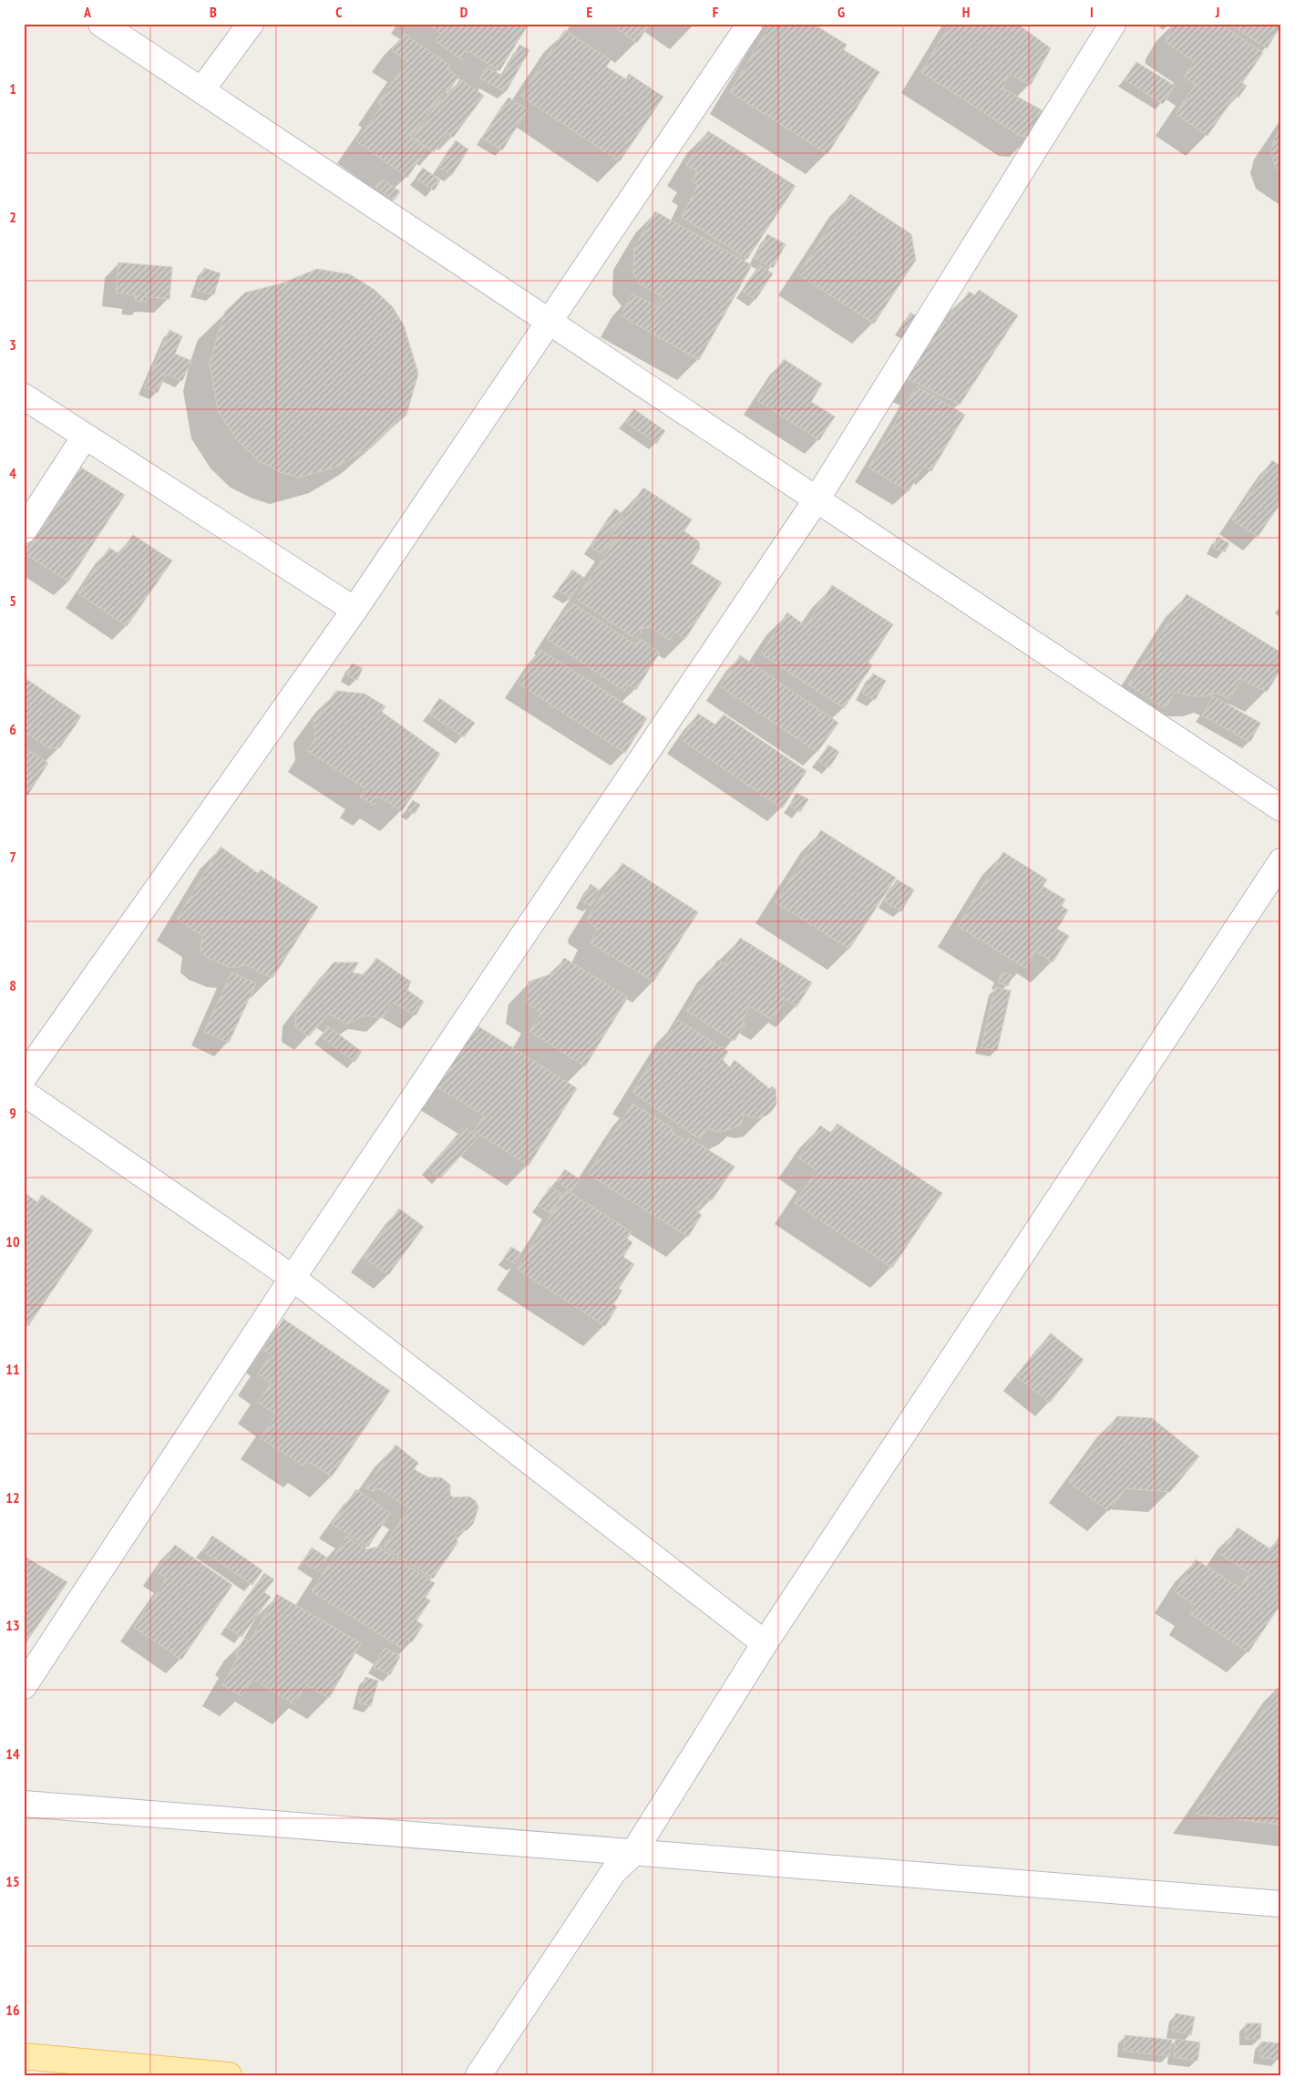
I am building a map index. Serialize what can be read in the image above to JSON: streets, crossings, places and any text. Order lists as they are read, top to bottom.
{
  "grid": {
    "columns": [
      "A",
      "B",
      "C",
      "D",
      "E",
      "F",
      "G",
      "H",
      "I",
      "J"
    ],
    "rows": [
      "1",
      "2",
      "3",
      "4",
      "5",
      "6",
      "7",
      "8",
      "9",
      "10",
      "11",
      "12",
      "13",
      "14",
      "15",
      "16"
    ]
  }
}
